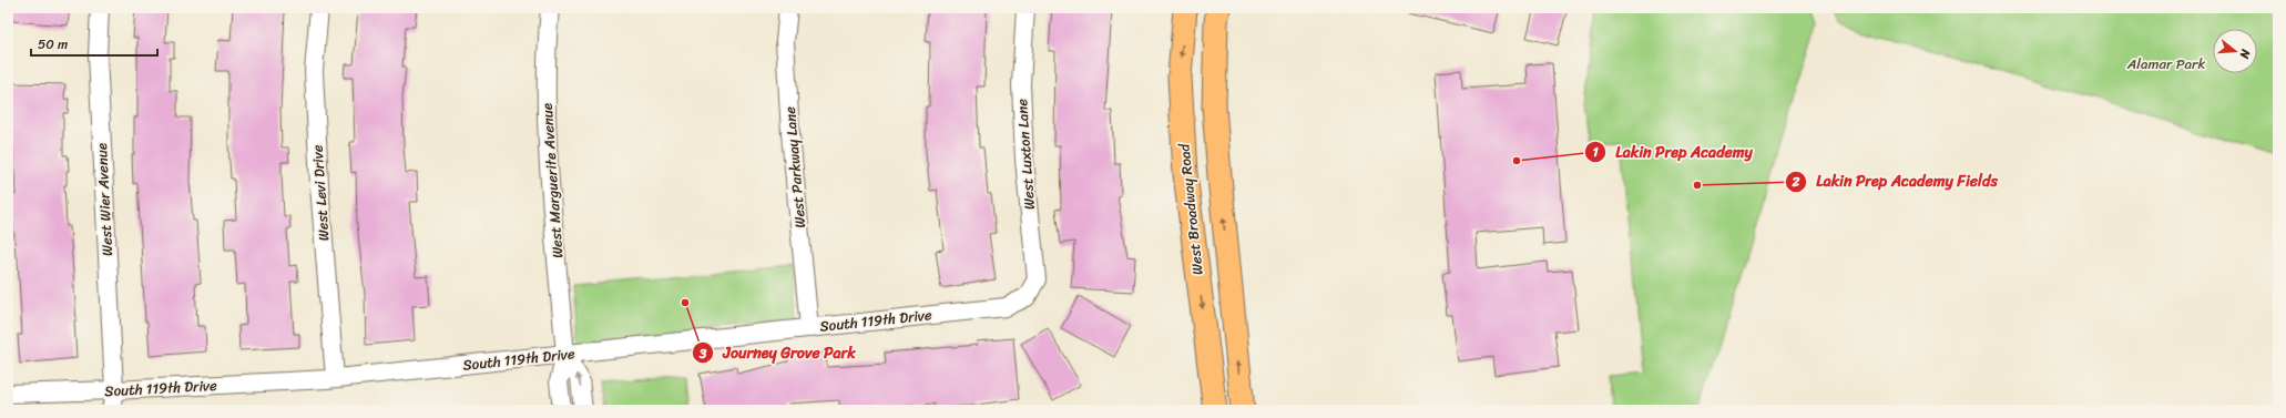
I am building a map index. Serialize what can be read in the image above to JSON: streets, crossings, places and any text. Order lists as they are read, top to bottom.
{
  "streets": {
    "main road": ["West Broadway Road"],
    "street": [
      "West Luxton Lane",
      "West Parkway Lane",
      "West Marguerite Avenue",
      "West Levi Drive",
      "West Wier Avenue",
      "South 119th Drive"
    ]
  },
  "crossings": [
    ["West Luxton Lane", "South 119th Drive"],
    ["West Parkway Lane", "South 119th Drive"],
    ["West Marguerite Avenue", "South 119th Drive"],
    ["West Levi Drive", "South 119th Drive"],
    ["West Wier Avenue", "South 119th Drive"]
  ],
  "parks": ["Alamar Park"],
  "places": ["Lakin Prep Academy", "Lakin Prep Academy Fields", "Journey Grove Park"],
  "scale_bar": "50 m",
  "north": "right"
}
